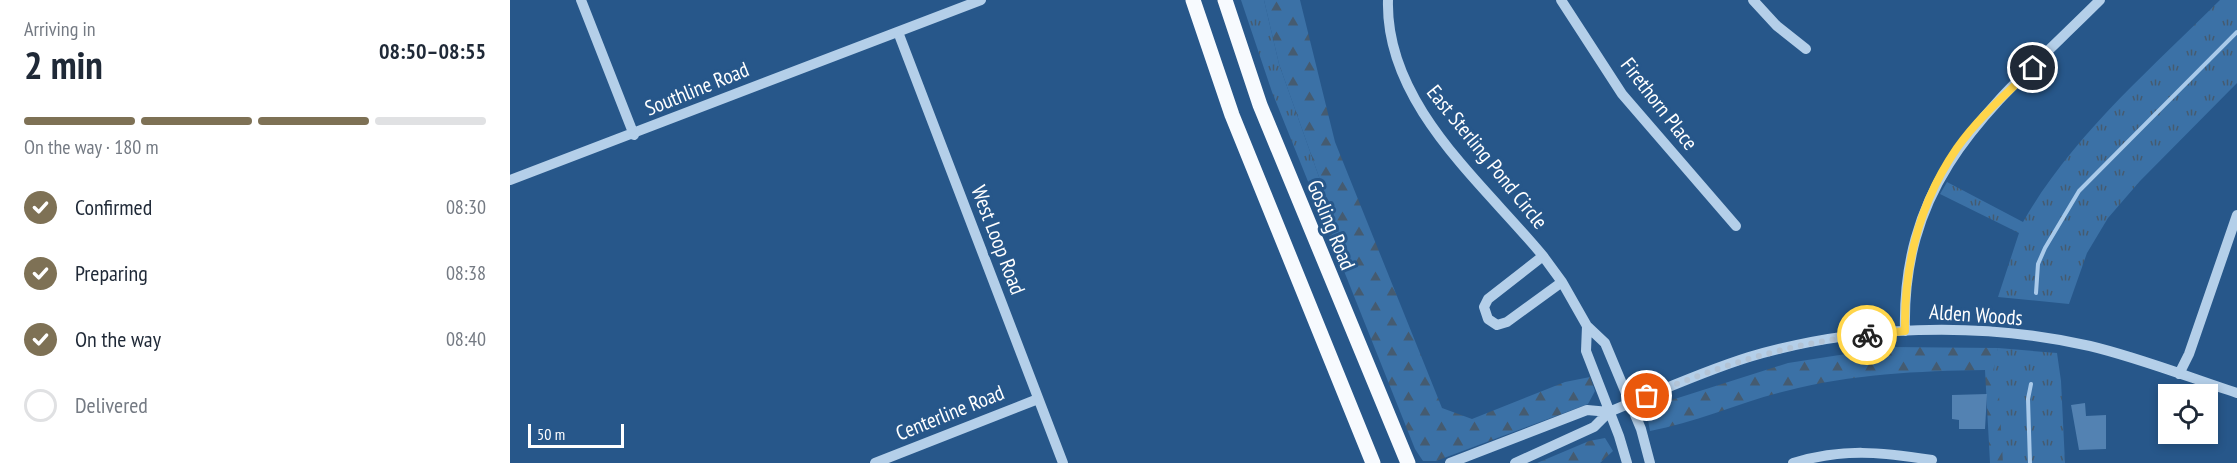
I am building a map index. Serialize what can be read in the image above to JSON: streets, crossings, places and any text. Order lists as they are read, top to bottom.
{
  "streets": {
    "main road": ["Gosling Road"],
    "street": [
      "Southline Road",
      "Firethorn Place",
      "East Sterling Pond Circle",
      "West Loop Road",
      "Alden Woods",
      "Centerline Road"
    ]
  },
  "crossings": [
    ["Southline Road", "West Loop Road"],
    ["East Sterling Pond Circle", "Alden Woods"],
    ["West Loop Road", "Centerline Road"]
  ],
  "scale_bar": "50 m",
  "page": {
    "heading": ["2 min", "Arriving in", "08:50–08:55"],
    "bar": "On the way · 180 m",
    "list": [
      ["Confirmed", "08:30"],
      ["Preparing", "08:38"],
      ["On the way", "08:40"],
      "Delivered"
    ],
    "scale": "50 m"
  }
}
